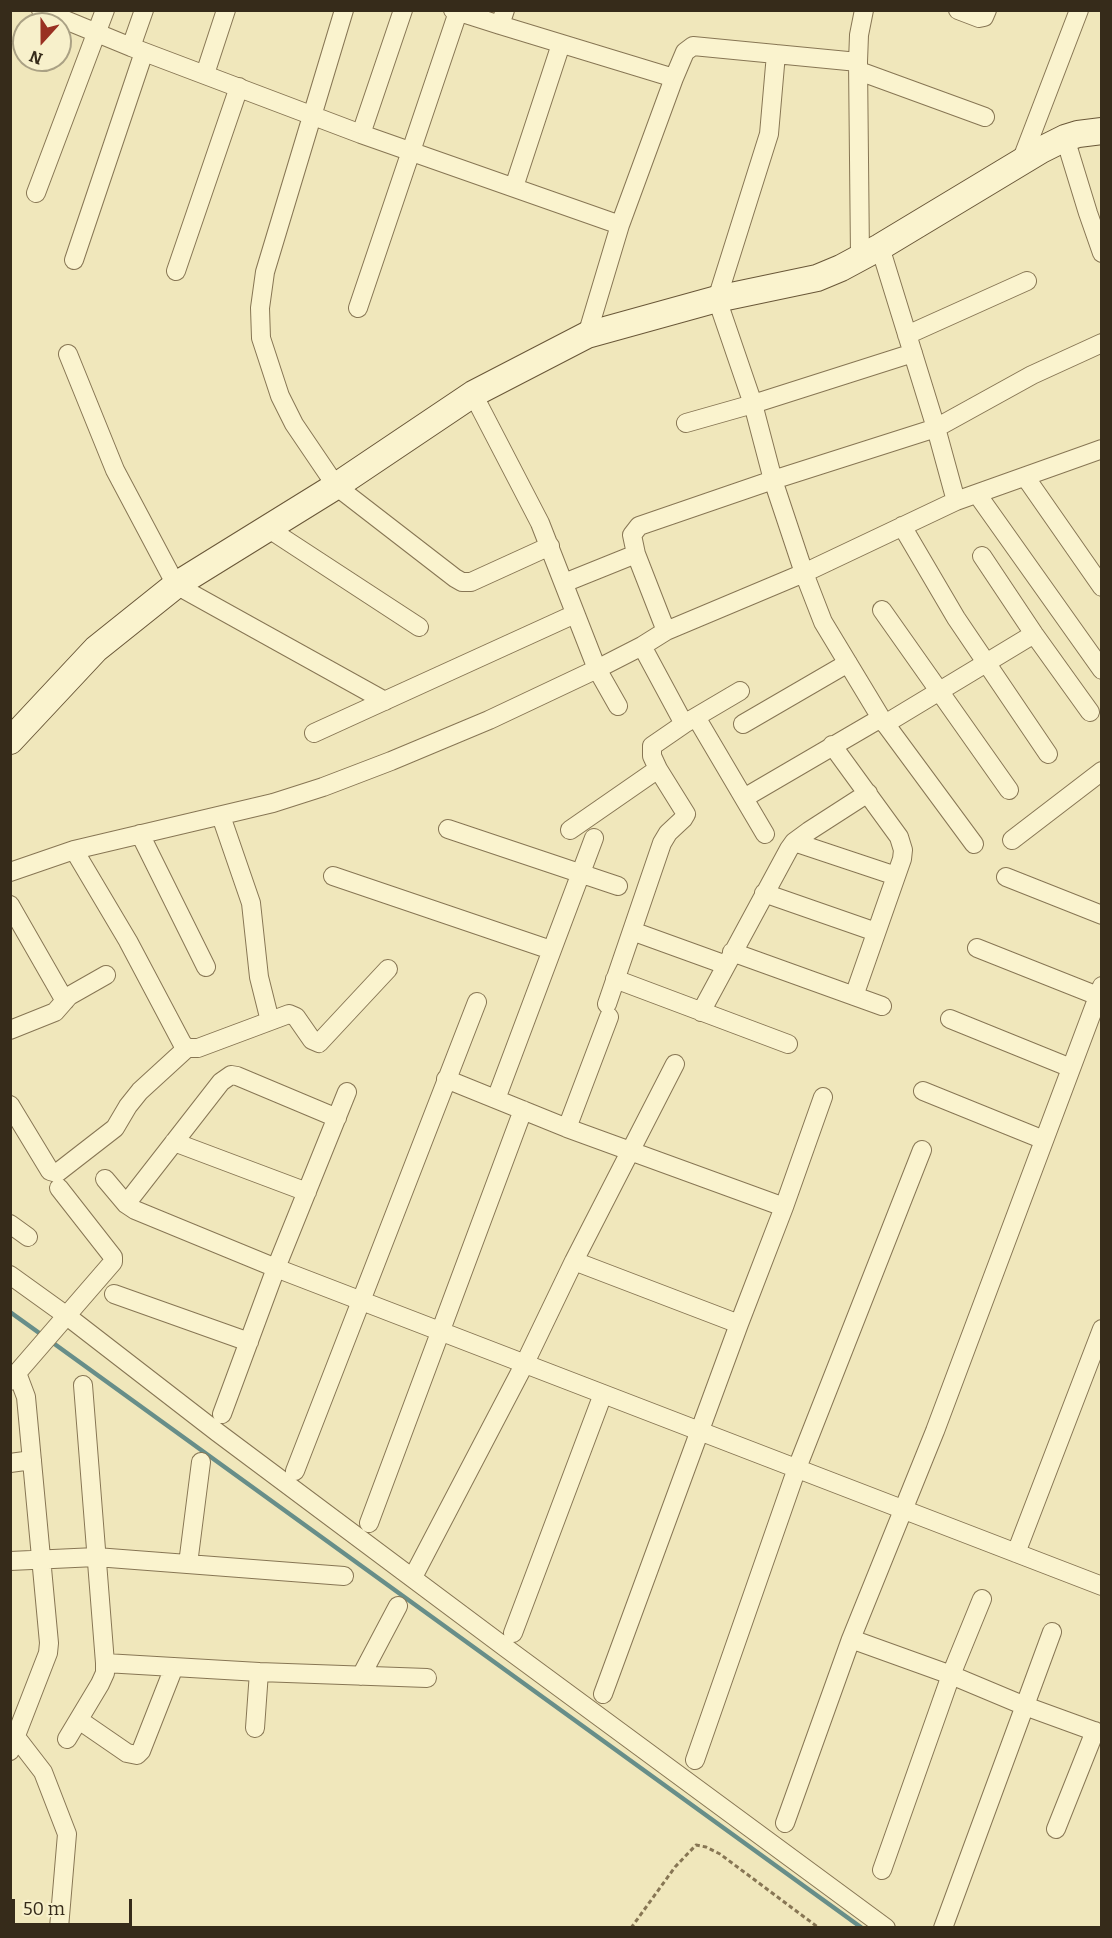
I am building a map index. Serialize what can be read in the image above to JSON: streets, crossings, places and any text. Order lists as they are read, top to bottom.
{
  "scale_bar": "50 m",
  "north": "bottom"
}
